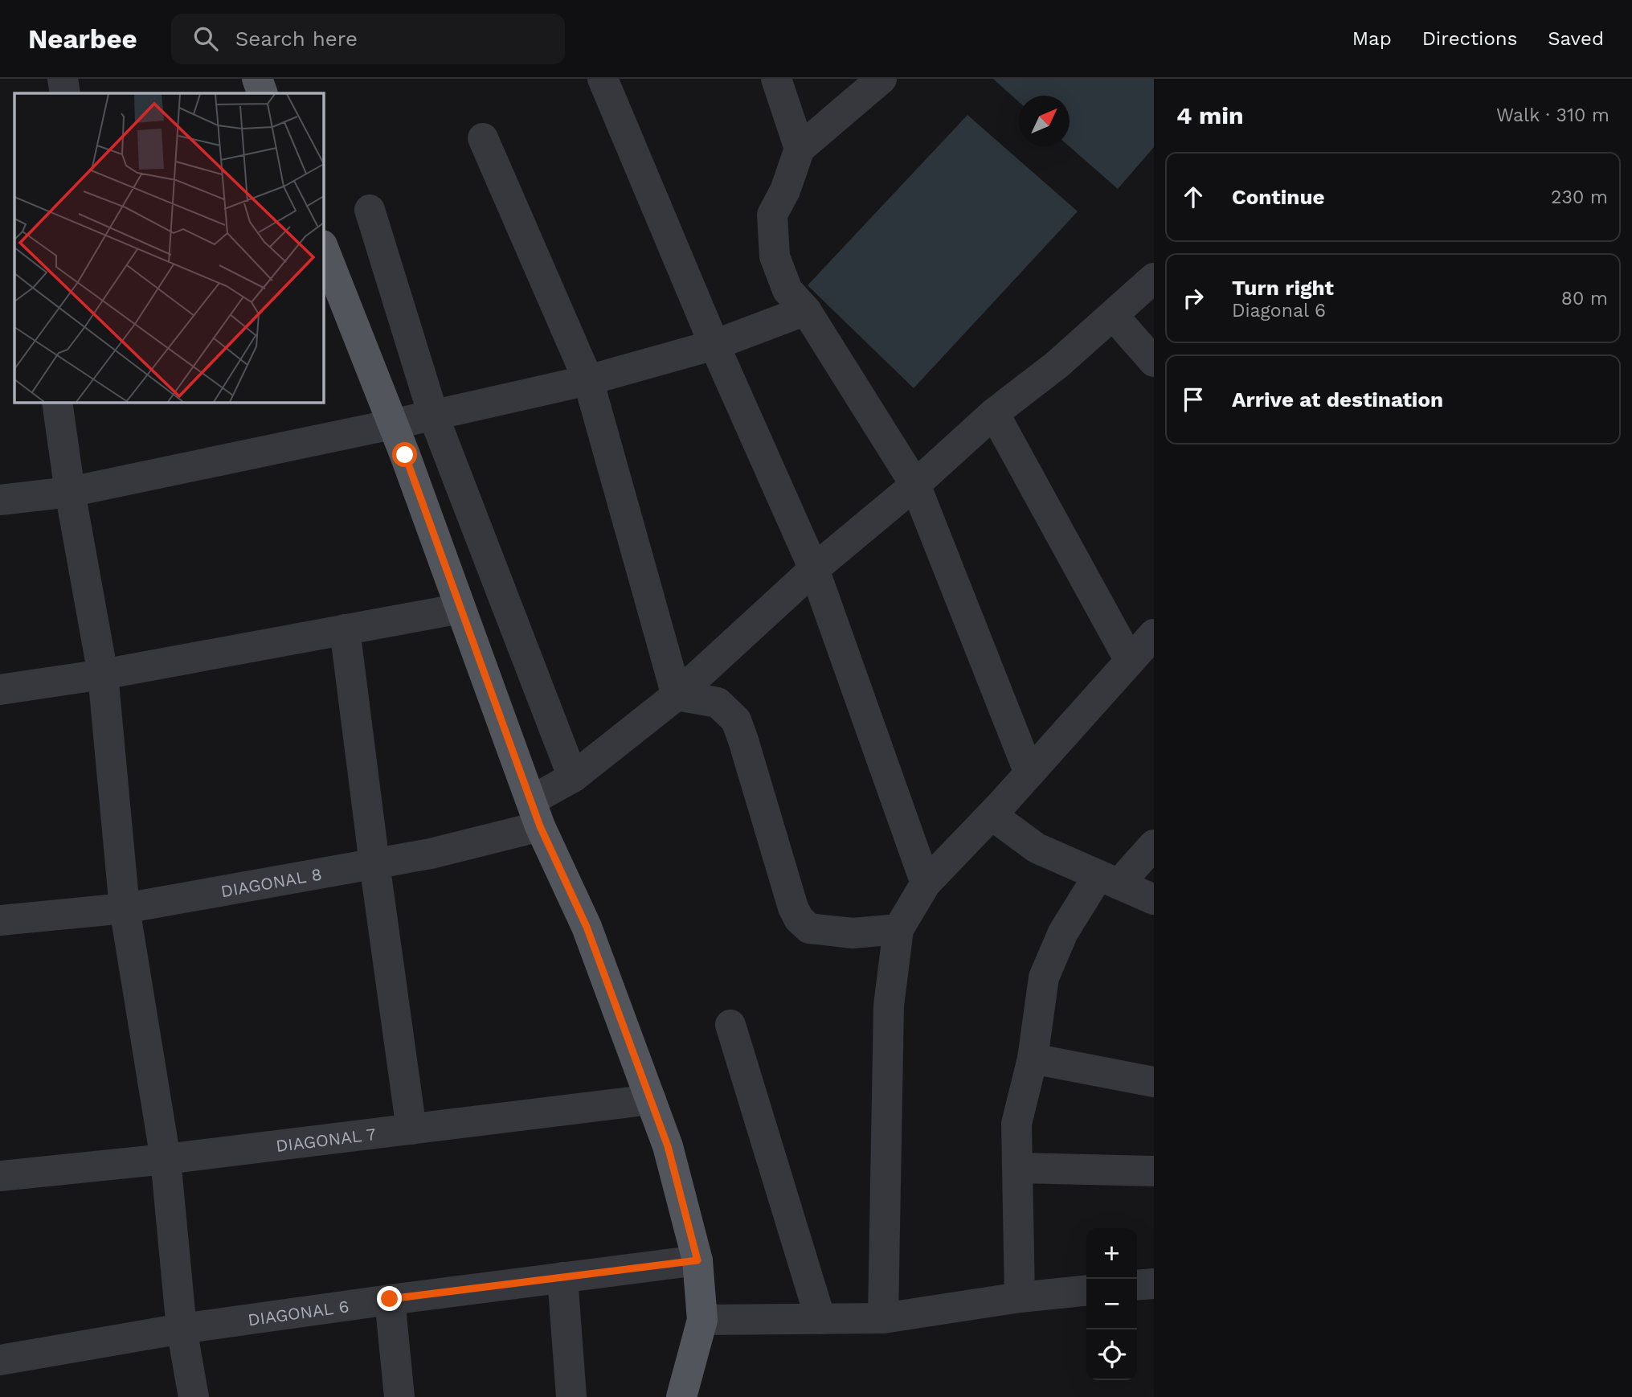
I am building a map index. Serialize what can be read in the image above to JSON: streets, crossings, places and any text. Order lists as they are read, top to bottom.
{
  "streets": {
    "street": ["DIAGONAL 8", "DIAGONAL 7", "DIAGONAL 6"]
  },
  "north": "top right",
  "page": {
    "header": "Nearbee",
    "search": "Search here",
    "nav": ["Map", "Directions", "Saved"],
    "heading": ["4 min", "Walk · 310 m"],
    "list": [
      ["Continue", "230 m"],
      ["Turn right", "Diagonal 6", "80 m"],
      "Arrive at destination"
    ],
    "map_buttons": ["+", "−"]
  }
}
